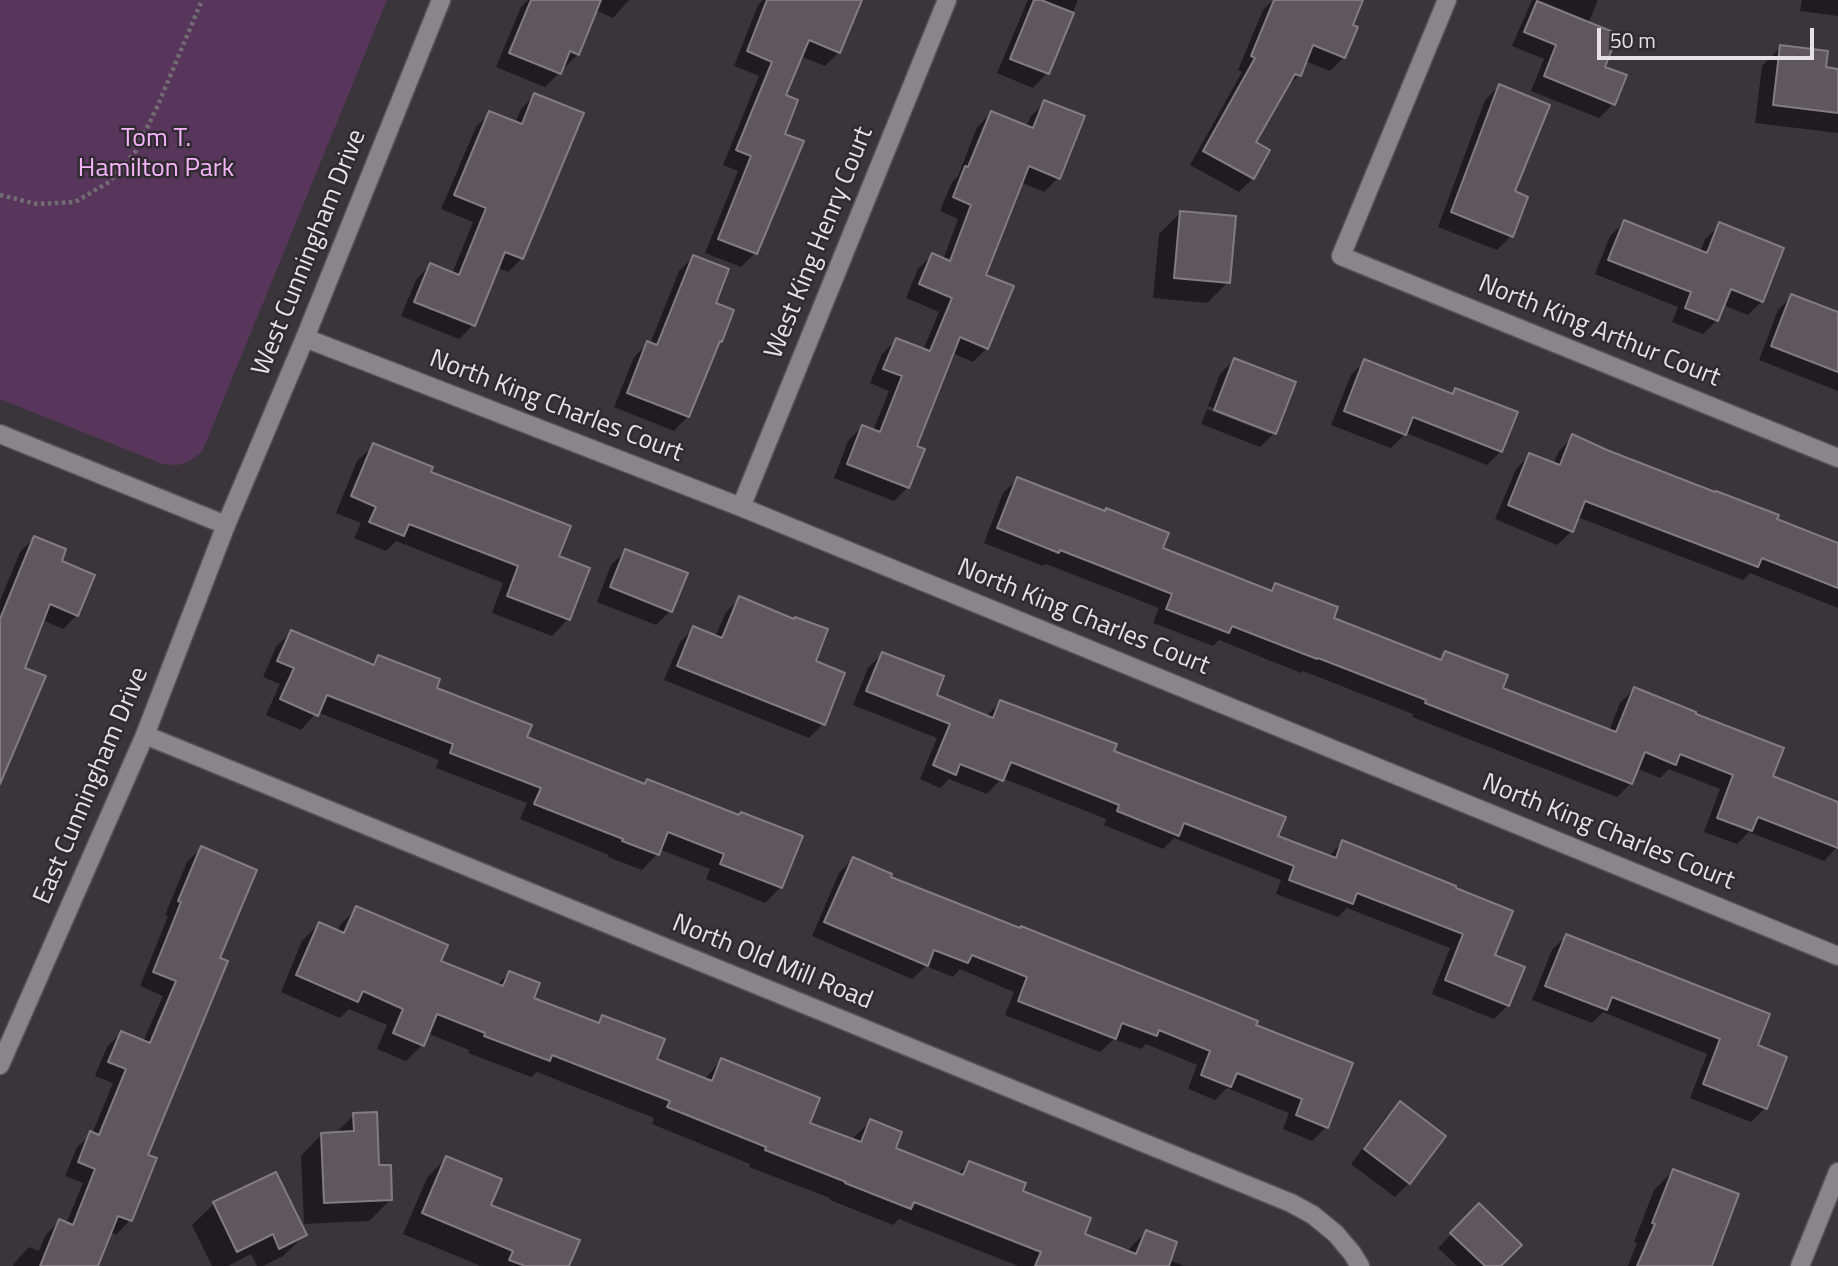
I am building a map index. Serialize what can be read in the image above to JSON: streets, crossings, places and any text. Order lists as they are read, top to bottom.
{
  "streets": {
    "street": [
      "West King Henry Court",
      "West Cunningham Drive",
      "North King Arthur Court",
      "North King Charles Court",
      "East Cunningham Drive",
      "North Old Mill Road"
    ]
  },
  "crossings": [
    ["West King Henry Court", "North King Charles Court"],
    ["West Cunningham Drive", "North King Charles Court"],
    ["West Cunningham Drive", "East Cunningham Drive"],
    ["East Cunningham Drive", "North Old Mill Road"]
  ],
  "parks": ["Tom T. Hamilton Park"],
  "scale_bar": "50 m"
}
